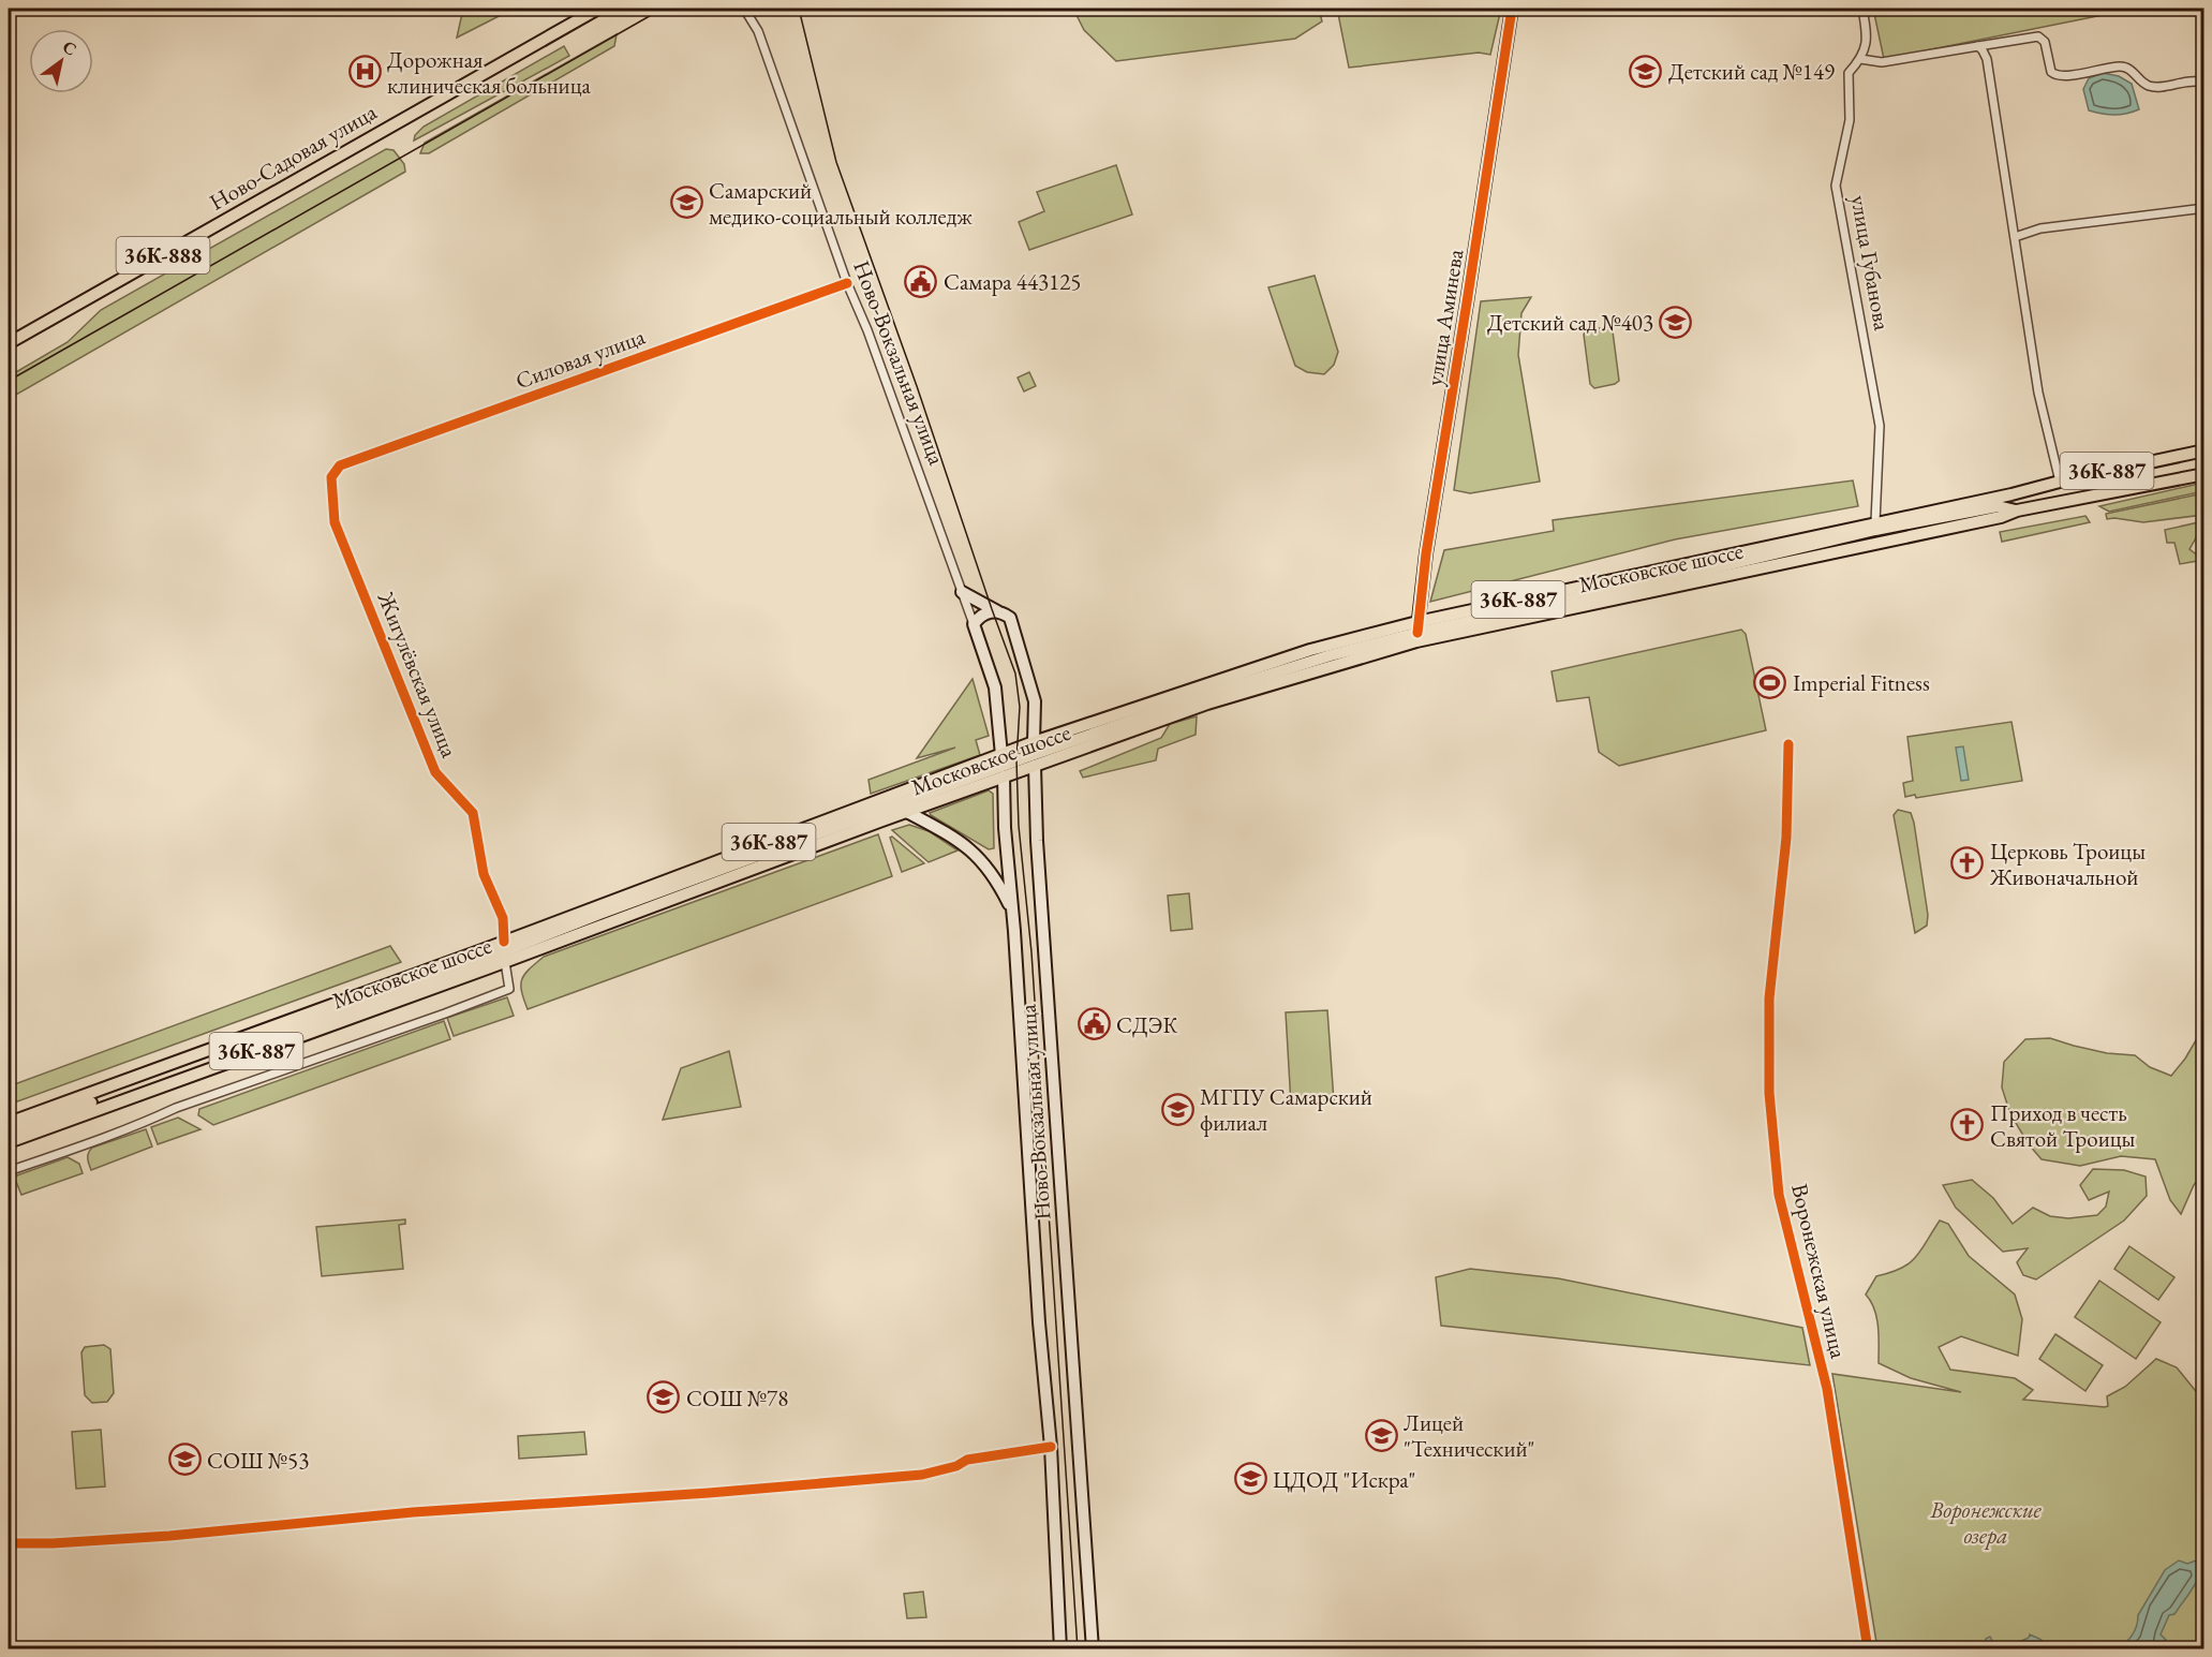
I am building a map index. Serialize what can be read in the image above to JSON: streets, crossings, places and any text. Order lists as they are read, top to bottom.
{
  "streets": {
    "main road": [
      "Ново-Садовая улица",
      "36К-888",
      "улица Аминева",
      "Ново-Вокзальная улица",
      "36К-887",
      "Московское шоссе"
    ],
    "street": [
      "улица Губанова",
      "Силовая улица",
      "Жигулёвская улица",
      "Воронежская улица"
    ]
  },
  "crossings": [
    ["улица Губанова", "Московское шоссе"],
    ["улица Аминева", "Московское шоссе"],
    ["Силовая улица", "Ново-Вокзальная улица"],
    ["Силовая улица", "Жигулёвская улица"],
    ["Ново-Вокзальная улица", "Московское шоссе"],
    ["Московское шоссе", "Жигулёвская улица"]
  ],
  "parks": ["Воронежские озера"],
  "places": {
    "school or university": [
      "Детский сад №149",
      "Самарский медико-социальный колледж",
      "Детский сад №403",
      "МГПУ Самарский филиал",
      "СОШ №78",
      "Лицей \"Технический\"",
      "СОШ №53",
      "ЦДОД \"Искра\""
    ],
    "hospital": ["Дорожная клиническая больница"],
    "public building": ["Самара 443125", "СДЭК"],
    "sports": ["Imperial Fitness"],
    "church": ["Церковь Троицы Живоначальной", "Приход в честь Святой Троицы"]
  },
  "north": "top right"
}
